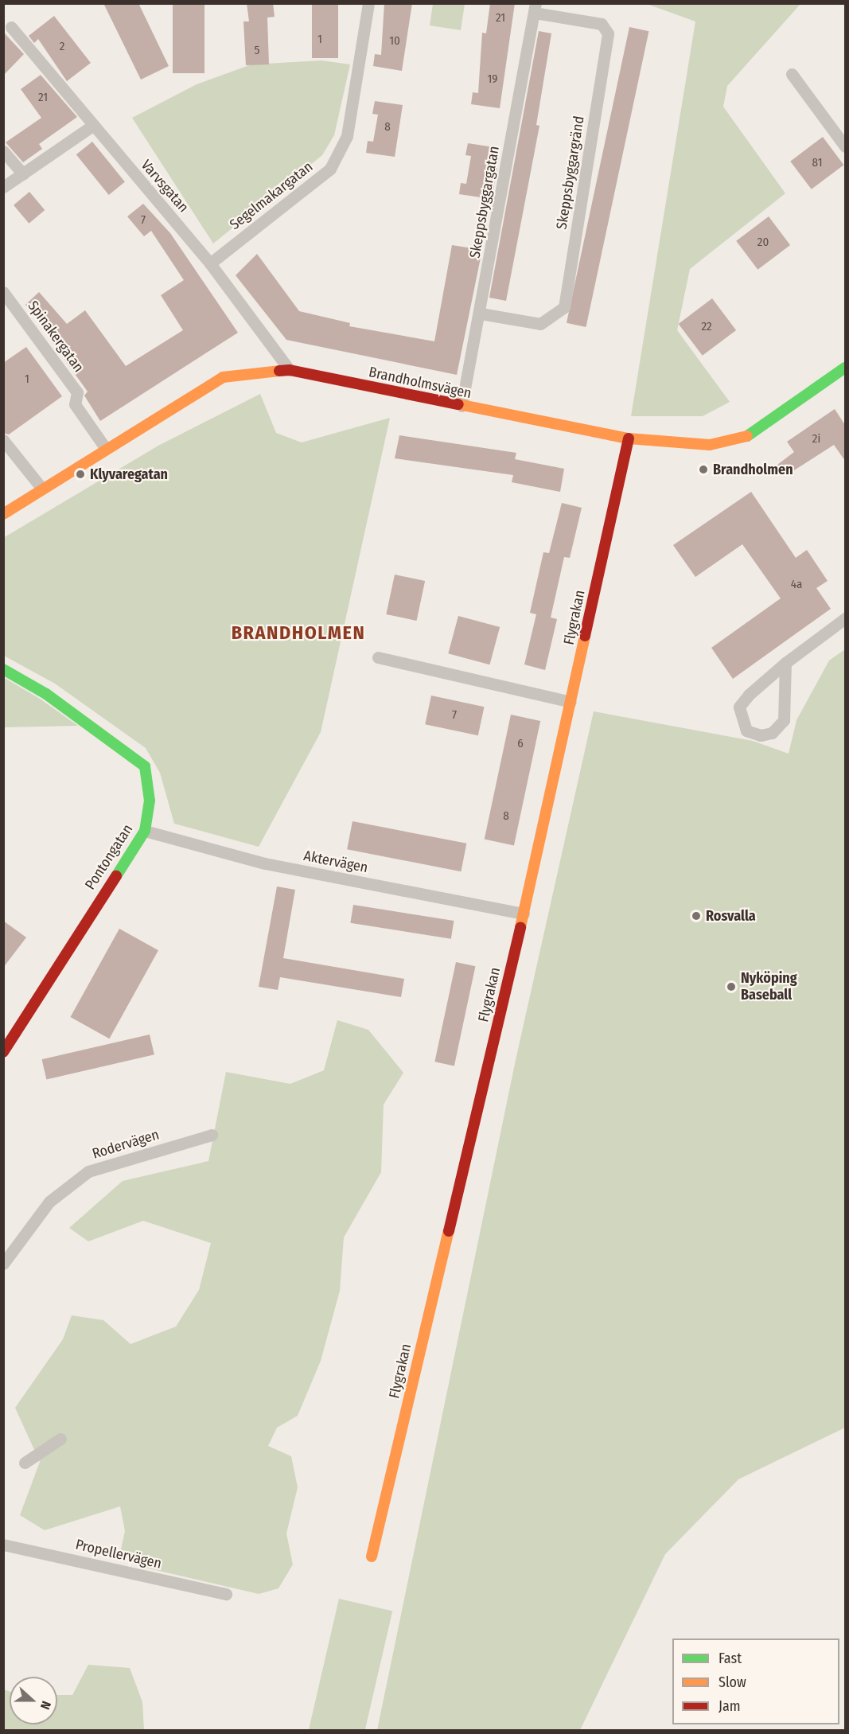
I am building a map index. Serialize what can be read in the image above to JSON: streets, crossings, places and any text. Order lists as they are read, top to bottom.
{
  "streets": {
    "street": [
      "Skeppsbyggargränd",
      "Varvsgatan",
      "Segelmakargatan",
      "Skeppsbyggargatan",
      "Spinakergatan",
      "Brandholmsvägen",
      "Flygrakan",
      "Pontongatan",
      "Aktervägen",
      "Rodervägen",
      "Propellervägen"
    ]
  },
  "crossings": [
    ["Skeppsbyggargränd", "Skeppsbyggargatan"],
    ["Varvsgatan", "Segelmakargatan"],
    ["Varvsgatan", "Brandholmsvägen"],
    ["Skeppsbyggargatan", "Brandholmsvägen"],
    ["Spinakergatan", "Brandholmsvägen"],
    ["Brandholmsvägen", "Flygrakan"],
    ["Flygrakan", "Aktervägen"],
    ["Pontongatan", "Aktervägen"]
  ],
  "districts": ["BRANDHOLMEN"],
  "places": [
    "Brandholmen",
    "Klyvaregatan",
    "Rosvalla",
    "Nyköping Baseball"
  ],
  "house_numbers": [
    "21",
    "1",
    "10",
    "2",
    "5",
    "19",
    "21",
    "8",
    "81",
    "7",
    "20",
    "22",
    "1",
    "2i",
    "4a",
    "7",
    "6",
    "8"
  ],
  "legend": ["Fast", "Slow", "Jam"],
  "north": "right"
}
